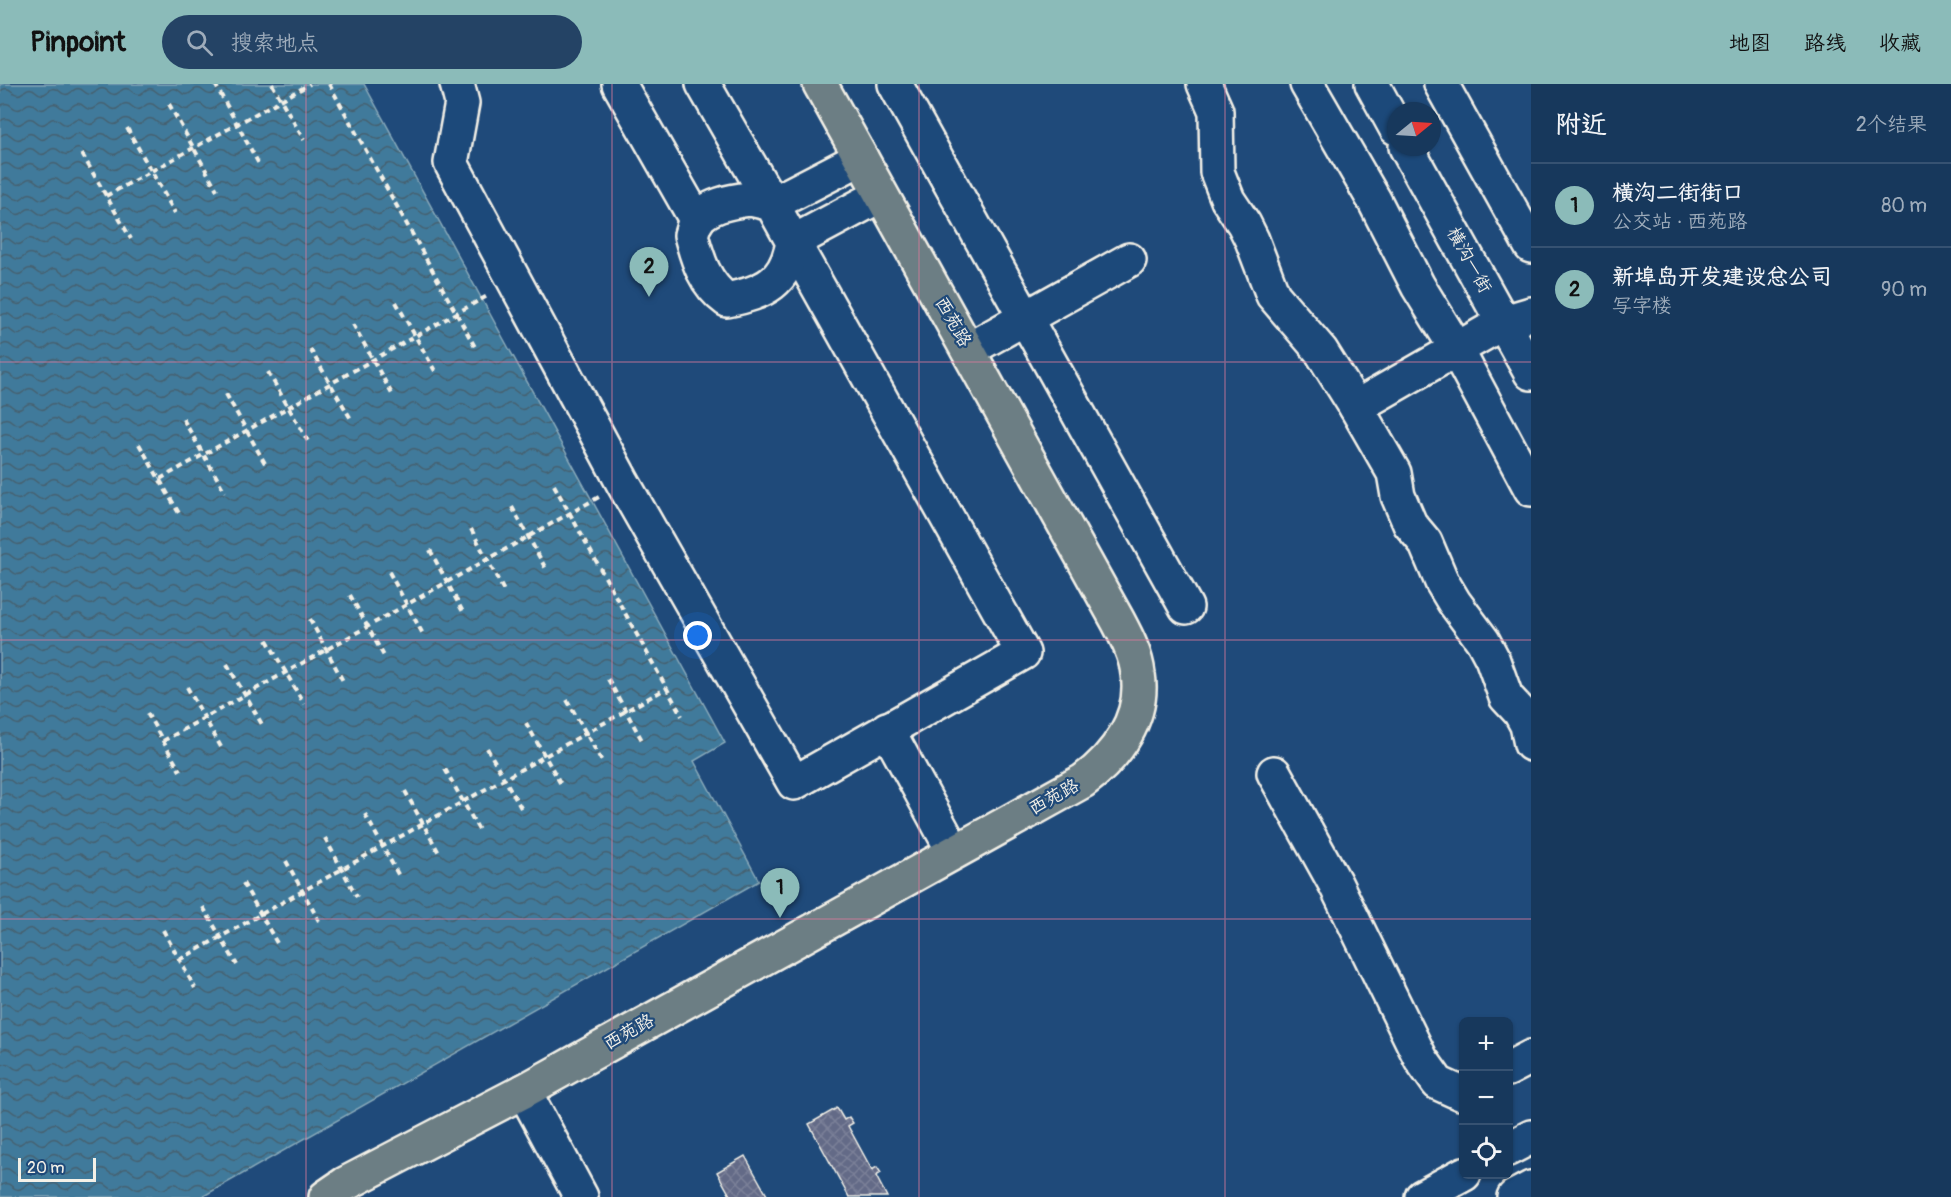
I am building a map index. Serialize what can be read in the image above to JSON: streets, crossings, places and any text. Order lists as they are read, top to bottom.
{
  "streets": {
    "main road": ["西苑路"],
    "street": ["横沟一街"]
  },
  "scale_bar": "20 m",
  "north": "right",
  "page": {
    "header": "Pinpoint",
    "search": "搜索地点",
    "nav": ["地图", "路线", "收藏"],
    "heading": ["附近", "2个结果"],
    "list": [
      {
        "mark": "1",
        "name": "横沟二街街口",
        "note": "公交站 · 西苑路",
        "value": "80 m"
      },
      {
        "mark": "2",
        "name": "新埠岛开发建设总公司",
        "note": "写字楼",
        "value": "90 m"
      }
    ],
    "pins": ["2", "1"],
    "map_buttons": ["+", "−"],
    "scale": "20 m"
  }
}
